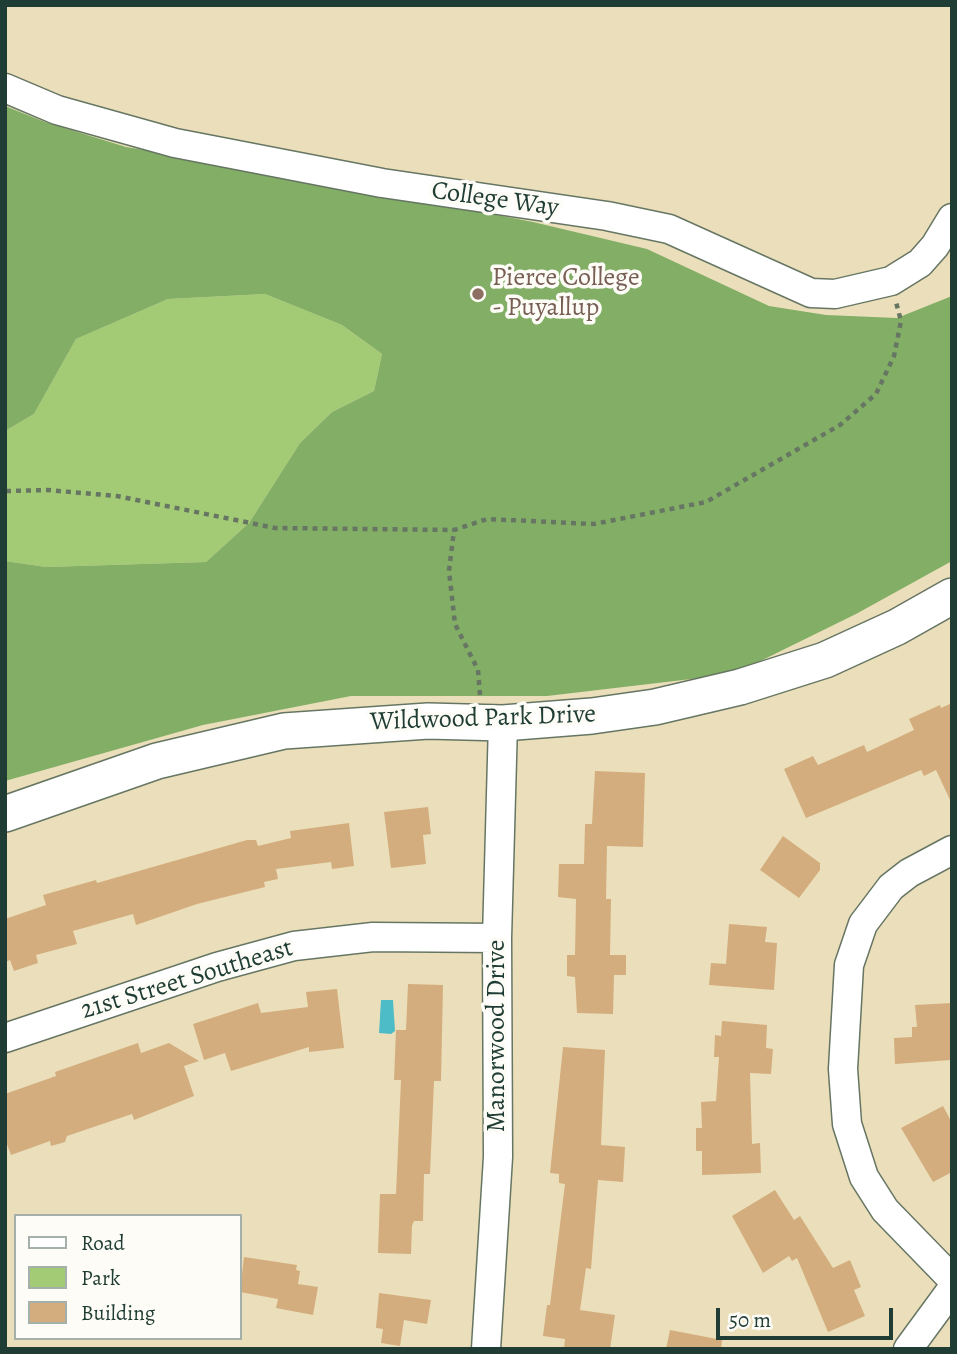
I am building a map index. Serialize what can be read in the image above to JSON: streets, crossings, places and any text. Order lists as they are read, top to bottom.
{
  "streets": {
    "street": [
      "College Way",
      "Wildwood Park Drive",
      "21st Street Southeast",
      "Manorwood Drive"
    ]
  },
  "crossings": [
    ["Wildwood Park Drive", "Manorwood Drive"],
    ["21st Street Southeast", "Manorwood Drive"]
  ],
  "places": ["Pierce College - Puyallup"],
  "legend": ["Road", "Park", "Building"],
  "scale_bar": "50 m"
}
